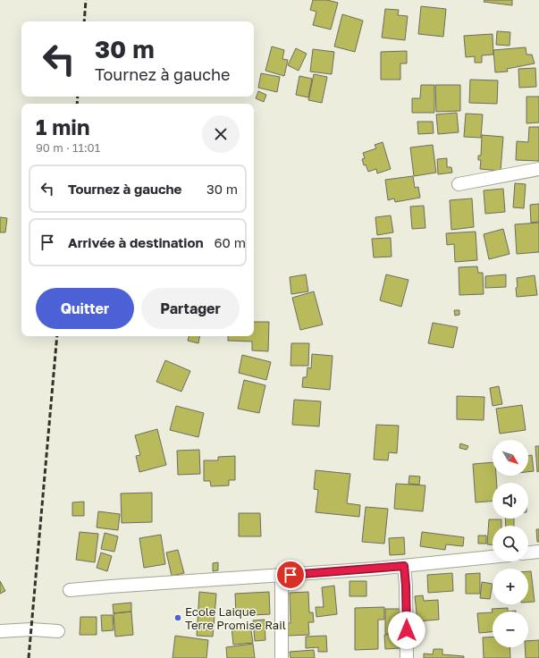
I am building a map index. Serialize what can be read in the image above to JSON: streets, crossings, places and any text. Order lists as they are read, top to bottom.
{
  "places": ["Ecole Laique Terre Promise Rail"],
  "north": "bottom right",
  "page": {
    "turn": ["30 m", "Tournez à gauche"],
    "heading": ["1 min", "90 m · 11:01"],
    "list": [
      {
        "name": "Tournez à gauche",
        "value": "30 m"
      },
      {
        "name": "Arrivée à destination",
        "value": "60 m"
      }
    ],
    "buttons": ["Quitter", "Partager"],
    "map_buttons": ["+", "−"]
  }
}
